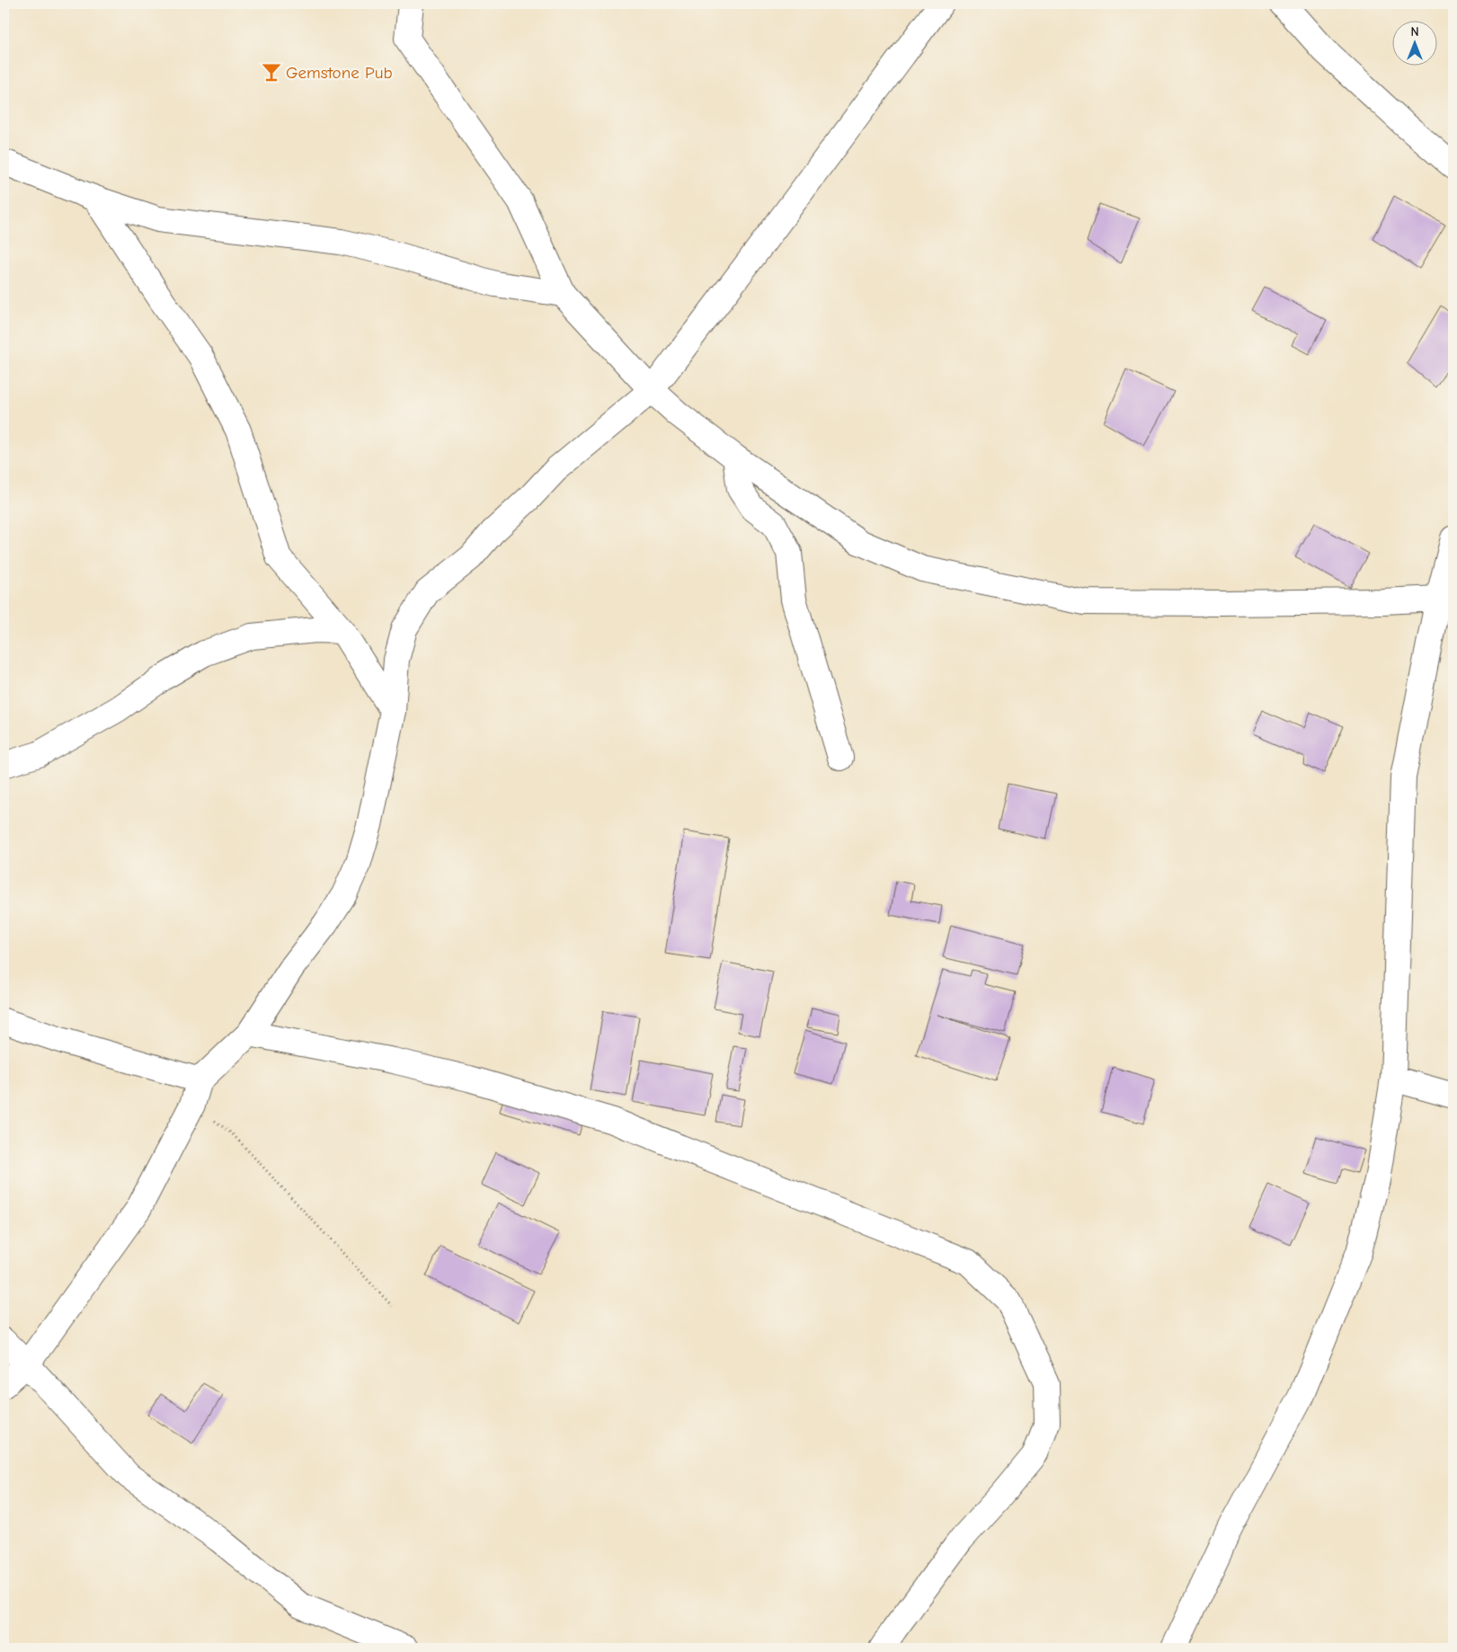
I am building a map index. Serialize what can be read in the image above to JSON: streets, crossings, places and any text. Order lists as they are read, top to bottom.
{
  "places": {
    "bar": ["Gemstone Pub"]
  },
  "north": "top"
}
